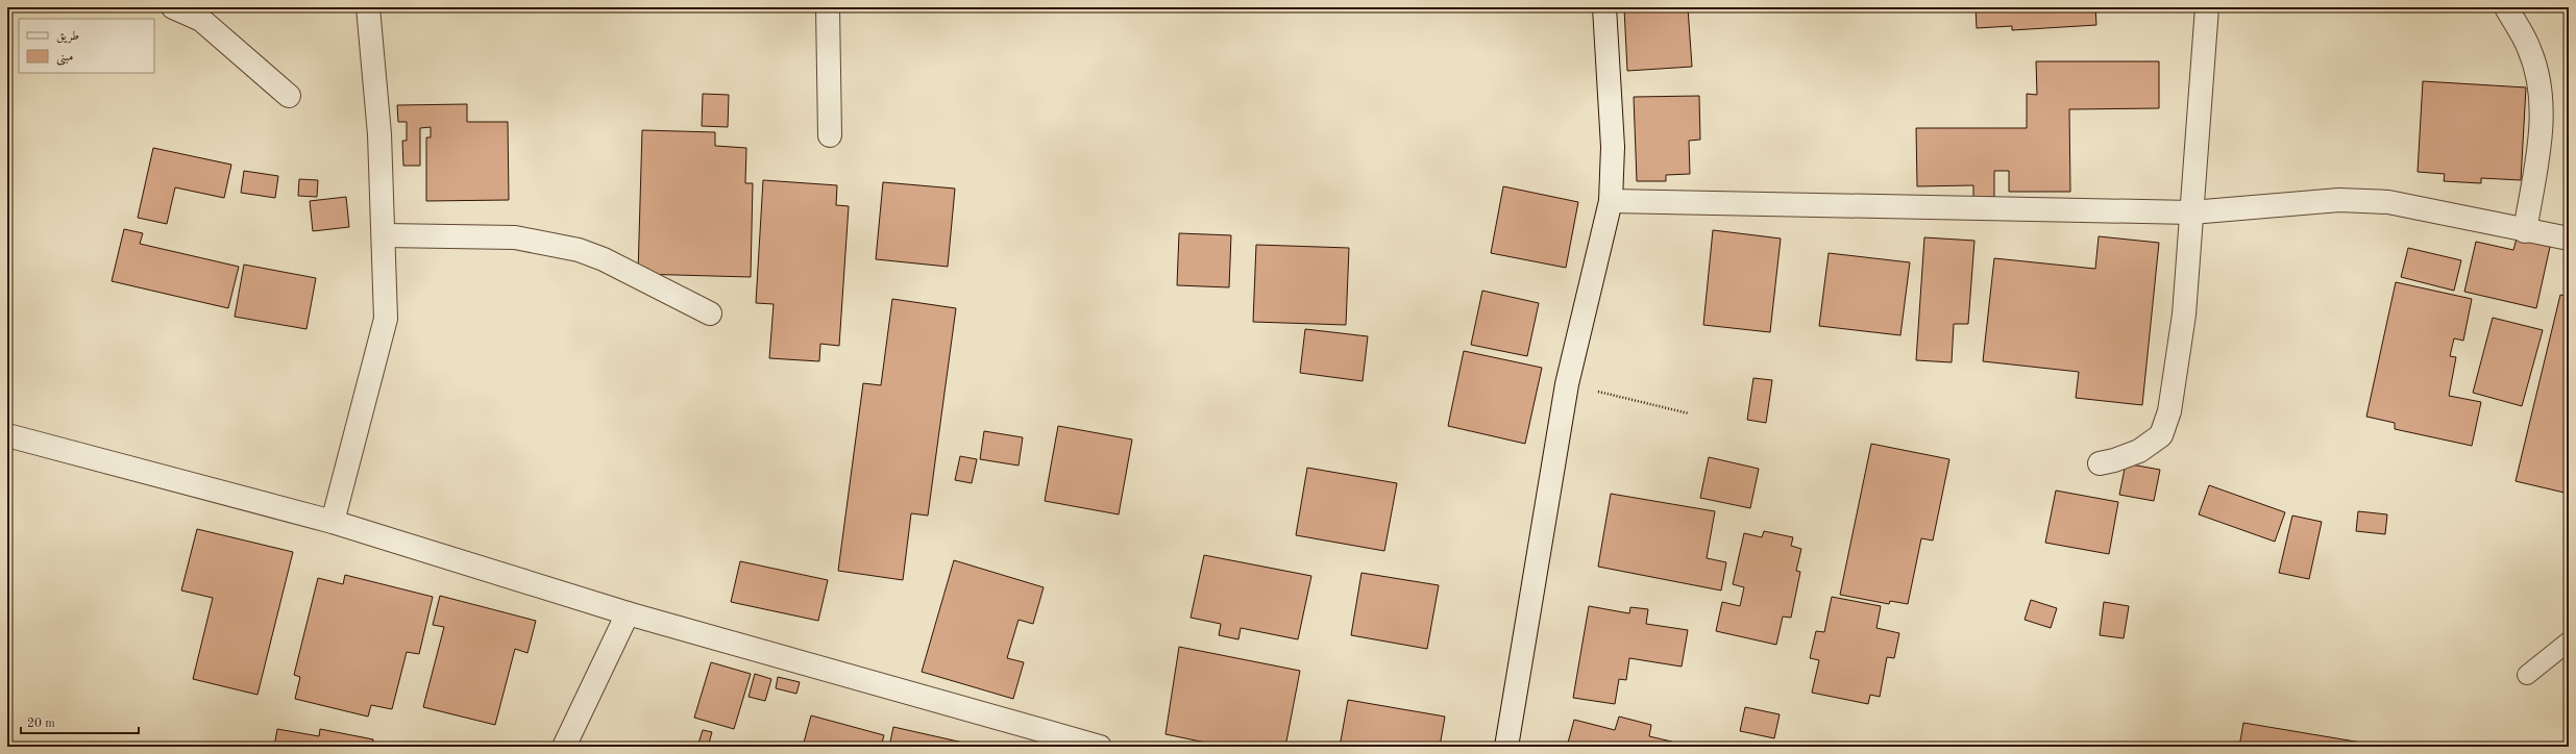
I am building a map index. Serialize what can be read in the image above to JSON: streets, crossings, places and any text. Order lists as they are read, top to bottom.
{
  "legend": ["طريق", "مبنى"],
  "scale_bar": "20 m"
}
